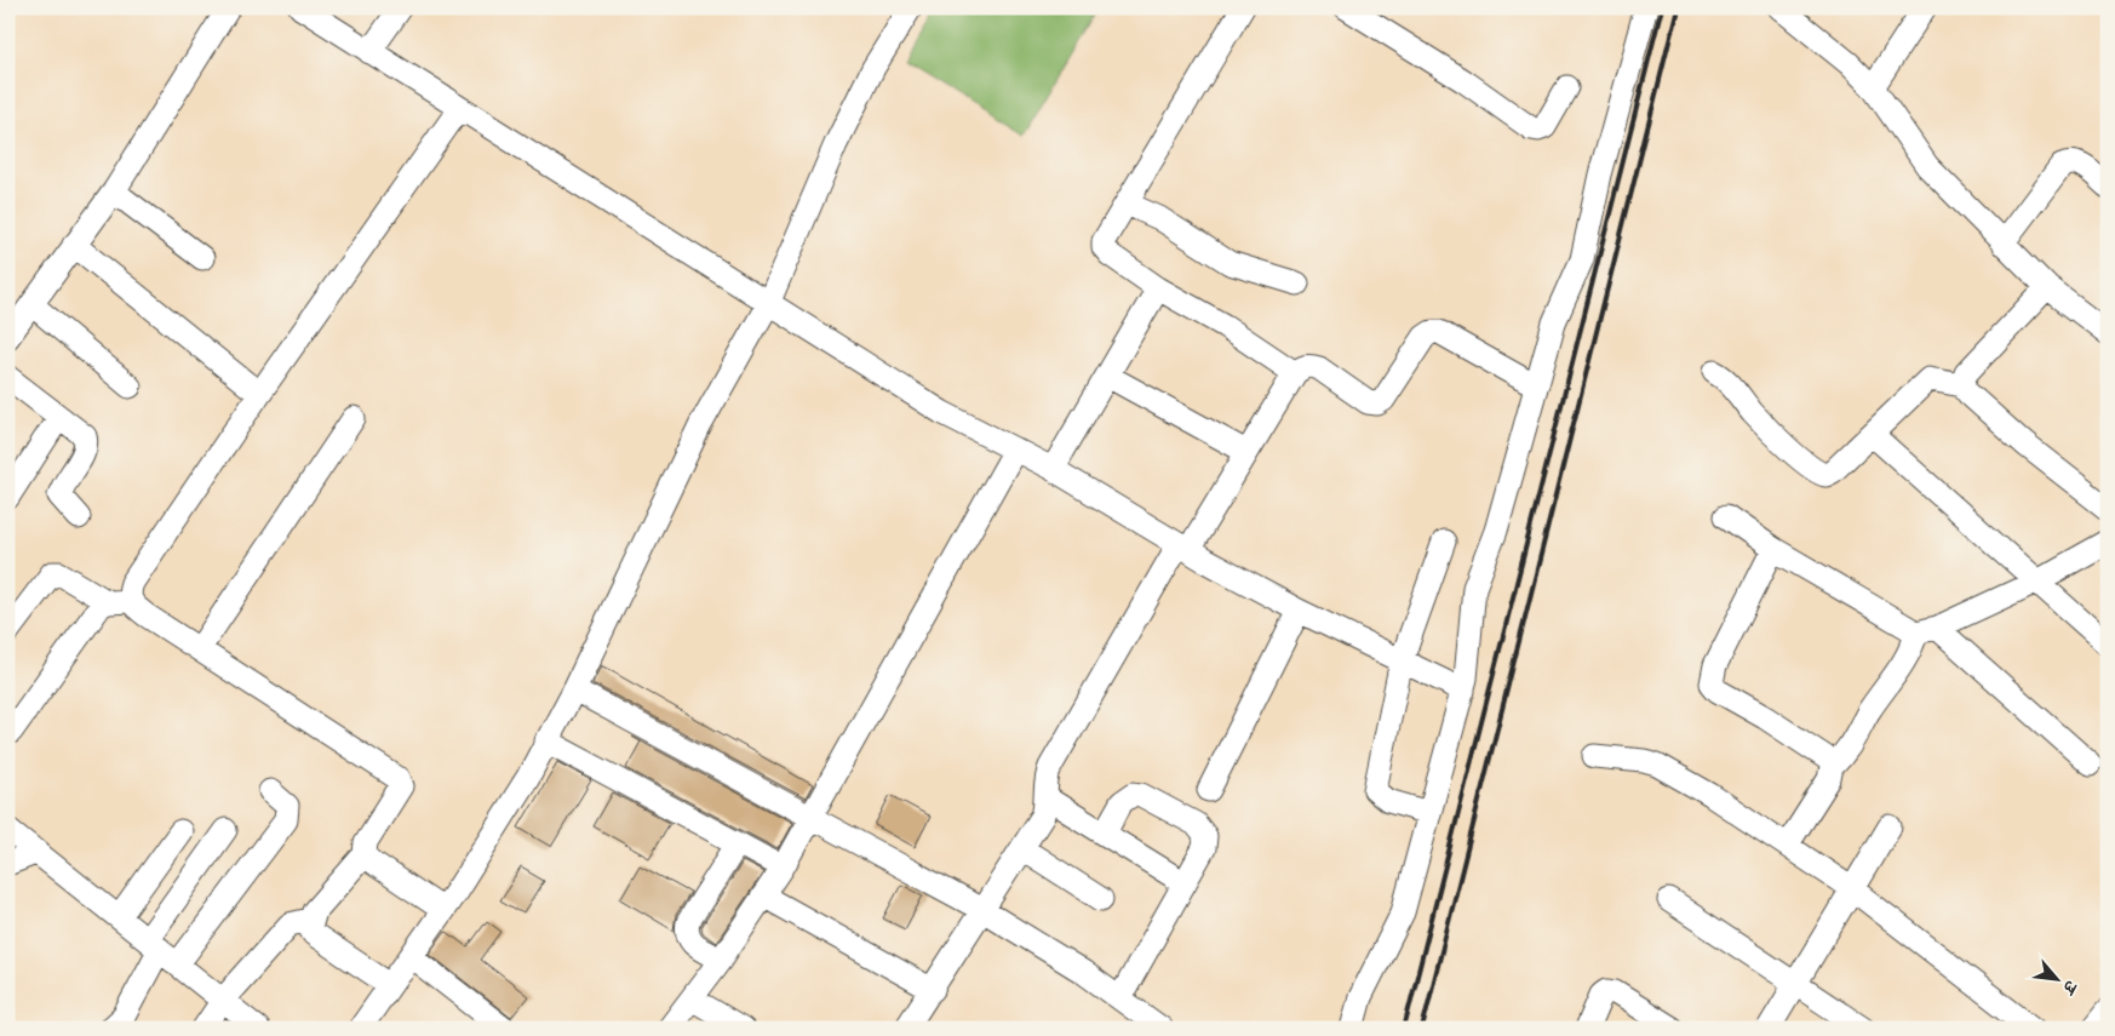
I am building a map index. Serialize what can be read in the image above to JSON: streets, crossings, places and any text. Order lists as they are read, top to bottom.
{
  "north": "bottom right"
}
